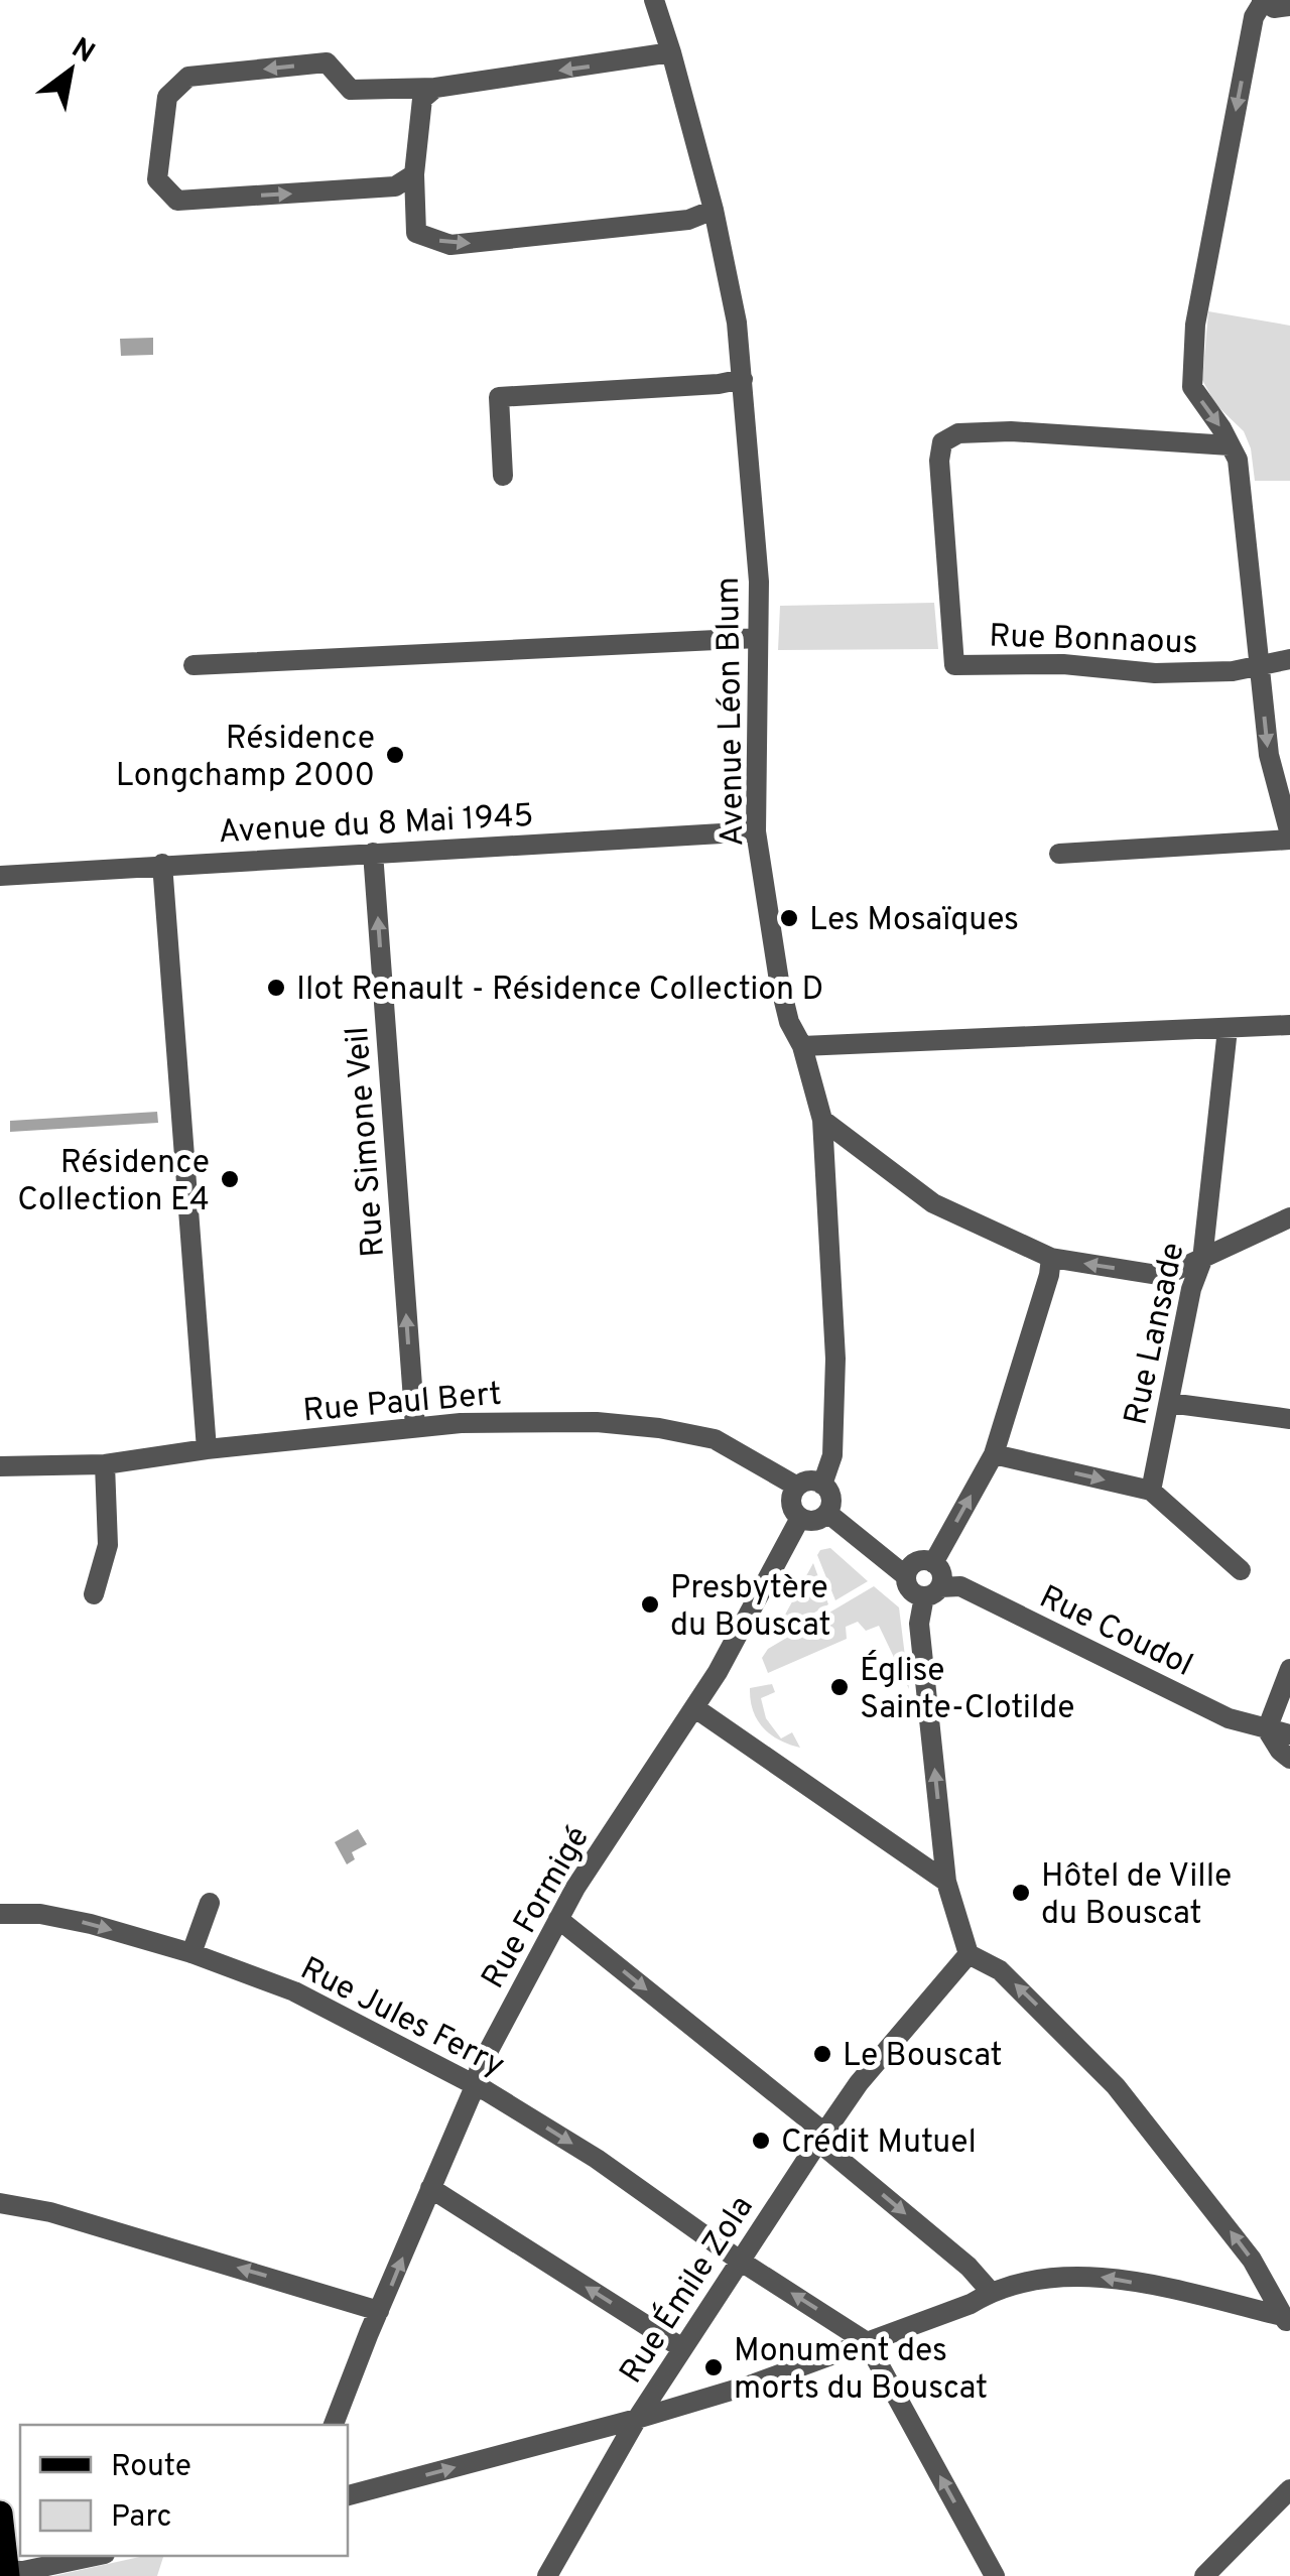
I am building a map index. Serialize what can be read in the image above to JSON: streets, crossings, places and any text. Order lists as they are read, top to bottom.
{
  "streets": {
    "street": [
      "Rue Bonnaous",
      "Avenue Léon Blum",
      "Avenue du 8 Mai 1945",
      "Rue Simone Veil",
      "Rue Lansade",
      "Rue Paul Bert",
      "Rue Coudol",
      "Rue Formigé",
      "Rue Jules Ferry",
      "Rue Émile Zola"
    ]
  },
  "crossings": [
    ["Avenue Léon Blum", "Avenue du 8 Mai 1945"],
    ["Avenue Léon Blum", "Rue Paul Bert"],
    ["Avenue Léon Blum", "Rue Formigé"],
    ["Avenue du 8 Mai 1945", "Rue Simone Veil"],
    ["Rue Simone Veil", "Rue Paul Bert"],
    ["Rue Paul Bert", "Rue Formigé"],
    ["Rue Formigé", "Rue Jules Ferry"],
    ["Rue Jules Ferry", "Rue Émile Zola"]
  ],
  "one_way": ["Rue Simone Veil"],
  "places": [
    "Résidence Longchamp 2000",
    "Les Mosaïques",
    "Ilot Renault - Résidence Collection D",
    "Résidence Collection E4",
    "Presbytère du Bouscat",
    "Église Sainte-Clotilde",
    "Hôtel de Ville du Bouscat",
    "Le Bouscat",
    "Crédit Mutuel",
    "Monument des morts du Bouscat"
  ],
  "legend": ["Route", "Parc"],
  "north": "top right"
}
